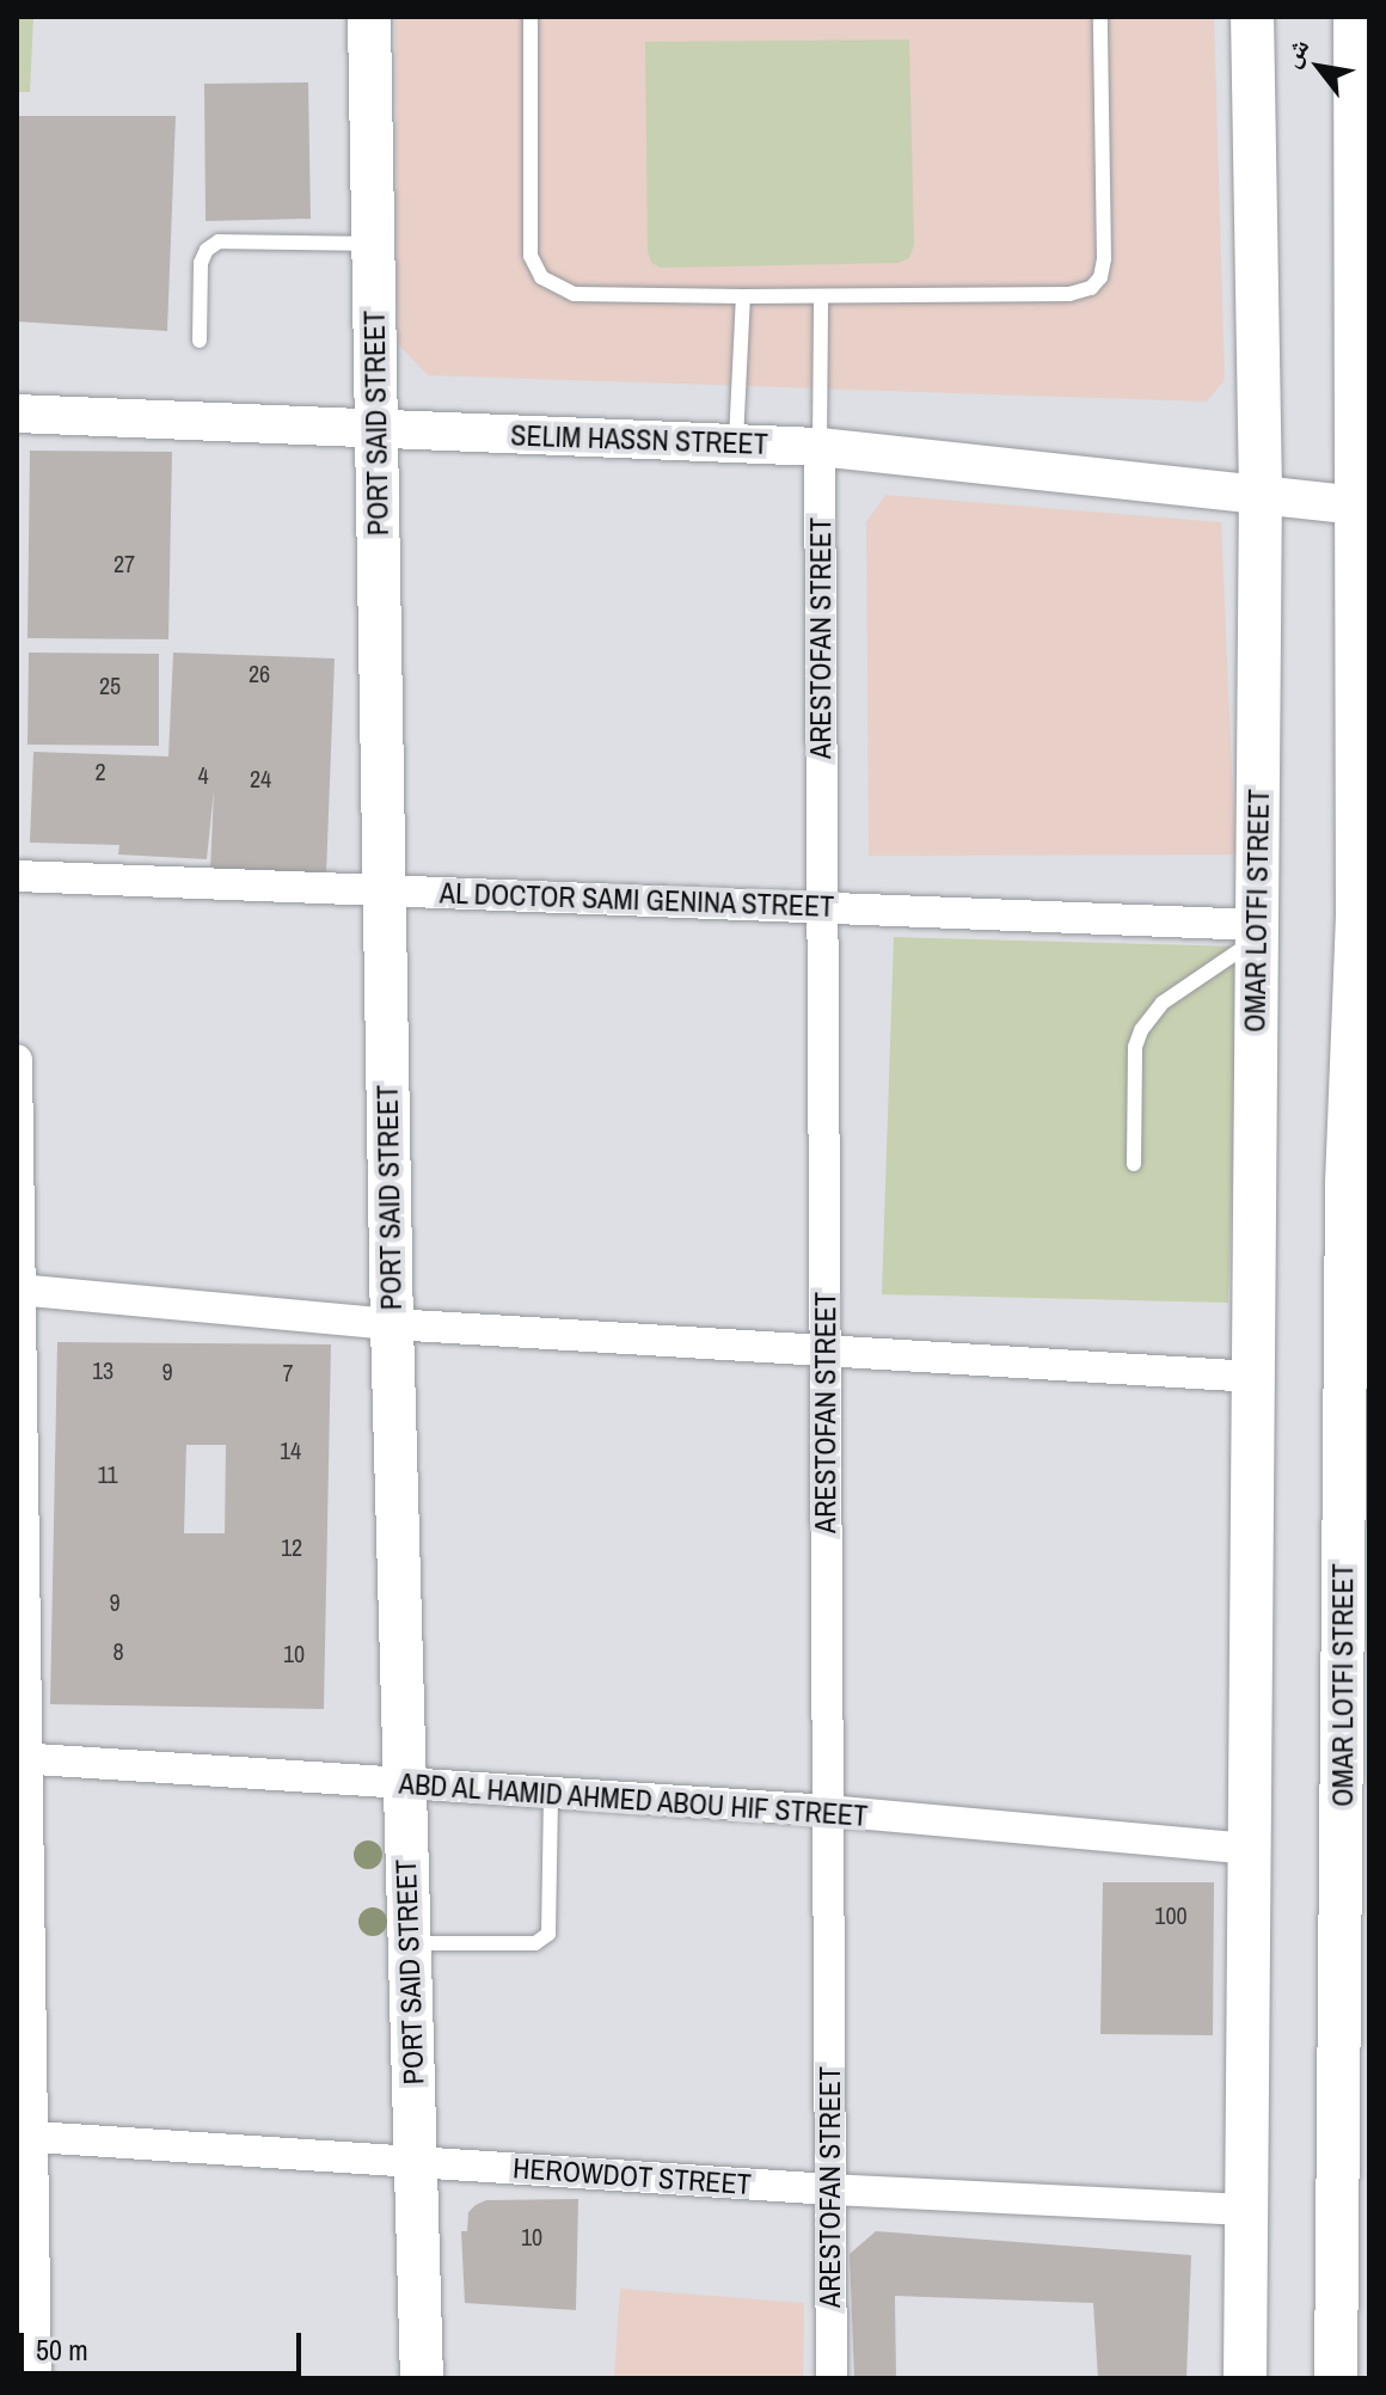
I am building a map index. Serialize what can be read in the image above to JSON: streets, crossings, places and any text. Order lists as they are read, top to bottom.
{
  "streets": {
    "main road": ["PORT SAID STREET", "OMAR LOTFI STREET"],
    "street": [
      "SELIM HASSN STREET",
      "ARESTOFAN STREET",
      "AL DOCTOR SAMI GENINA STREET",
      "ABD AL HAMID AHMED ABOU HIF STREET",
      "HEROWDOT STREET"
    ]
  },
  "crossings": [
    ["PORT SAID STREET", "SELIM HASSN STREET"],
    ["PORT SAID STREET", "AL DOCTOR SAMI GENINA STREET"],
    ["PORT SAID STREET", "ABD AL HAMID AHMED ABOU HIF STREET"],
    ["PORT SAID STREET", "HEROWDOT STREET"],
    ["SELIM HASSN STREET", "ARESTOFAN STREET"],
    ["SELIM HASSN STREET", "OMAR LOTFI STREET"],
    ["ARESTOFAN STREET", "AL DOCTOR SAMI GENINA STREET"],
    ["ARESTOFAN STREET", "ABD AL HAMID AHMED ABOU HIF STREET"],
    ["ARESTOFAN STREET", "HEROWDOT STREET"],
    ["AL DOCTOR SAMI GENINA STREET", "OMAR LOTFI STREET"],
    ["OMAR LOTFI STREET", "ABD AL HAMID AHMED ABOU HIF STREET"],
    ["OMAR LOTFI STREET", "HEROWDOT STREET"]
  ],
  "house_numbers": [
    "27",
    "26",
    "25",
    "2",
    "4",
    "24",
    "13",
    "9",
    "7",
    "14",
    "11",
    "12",
    "9",
    "8",
    "10",
    "100",
    "10"
  ],
  "scale_bar": "50 m",
  "north": "top left"
}
